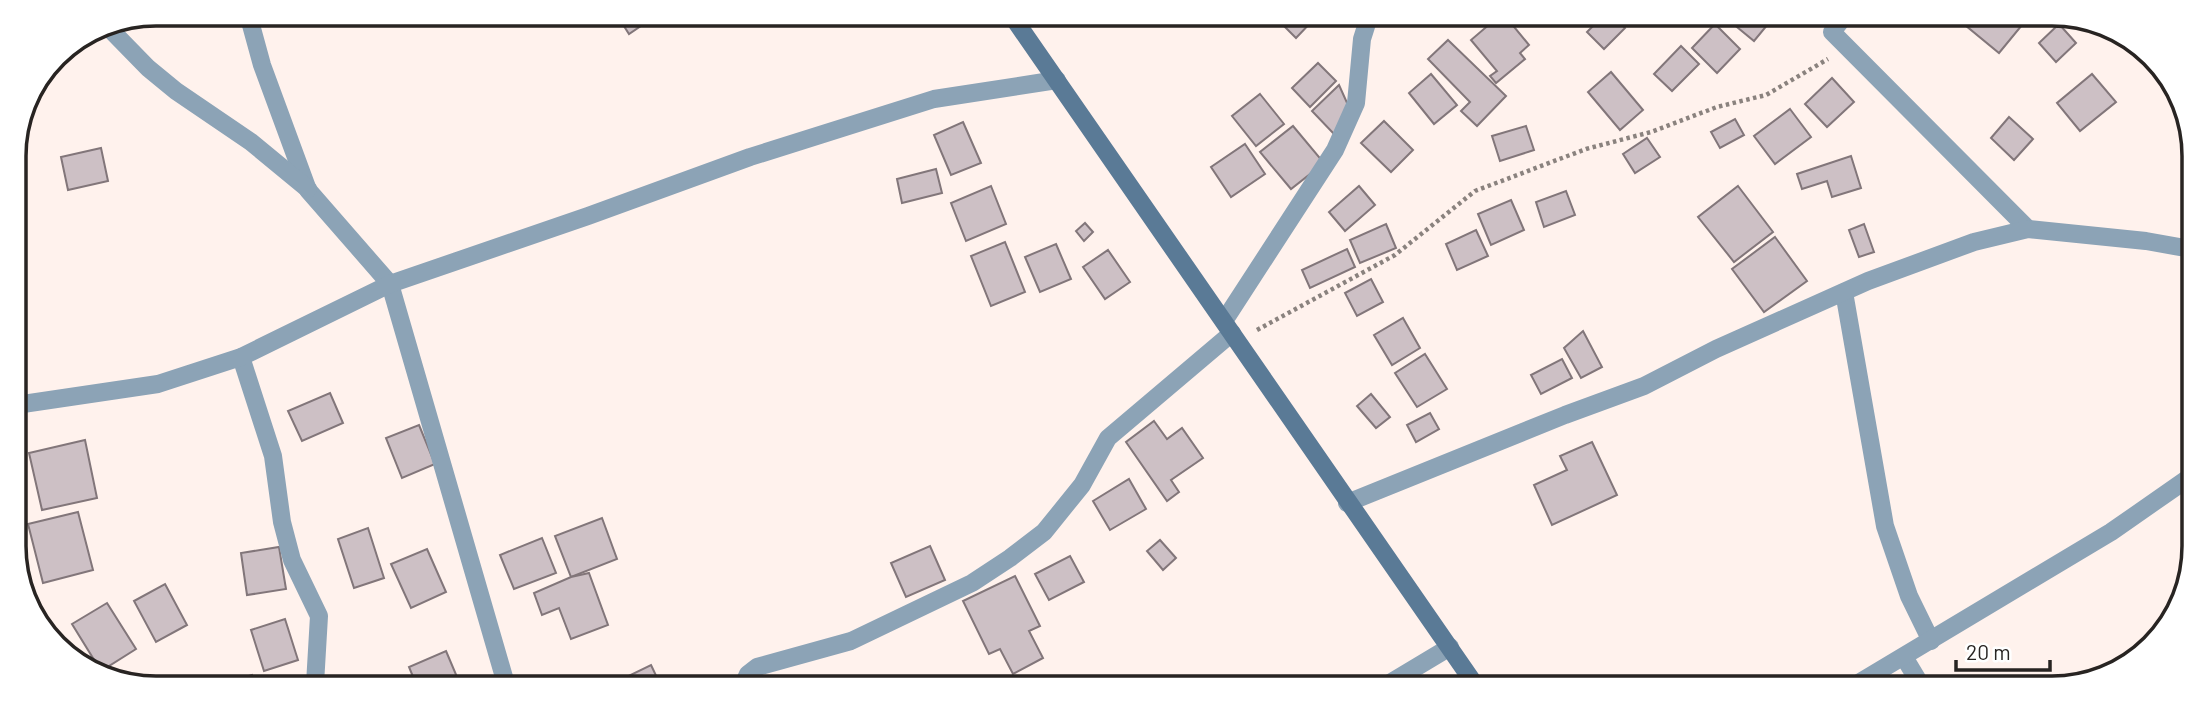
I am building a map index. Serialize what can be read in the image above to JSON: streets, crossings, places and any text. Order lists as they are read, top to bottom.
{
  "scale_bar": "20 m"
}
